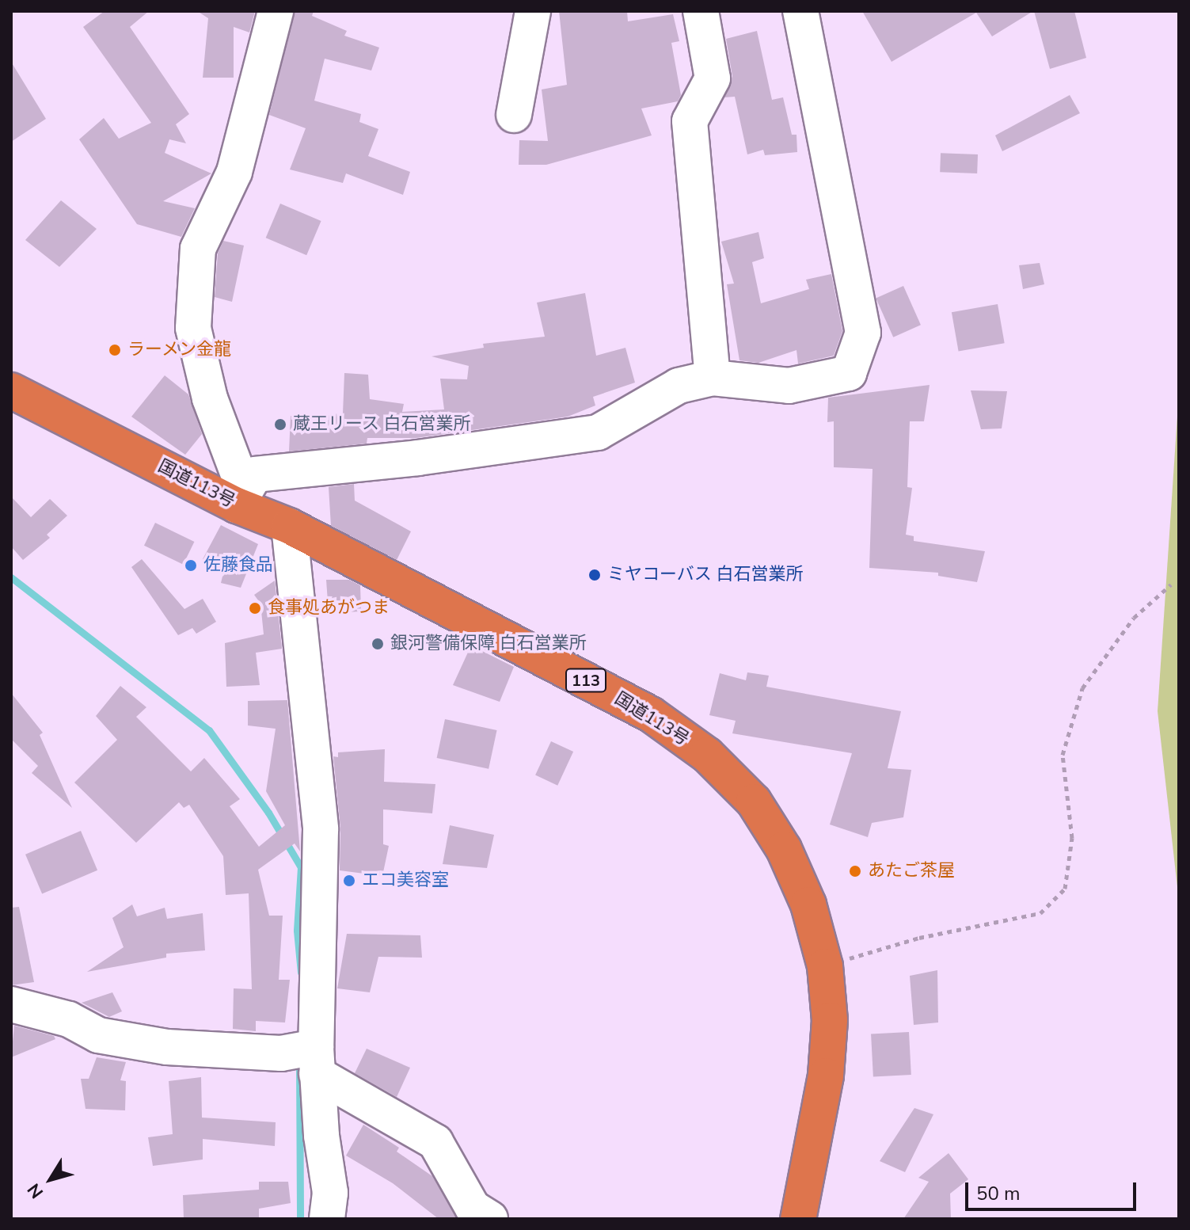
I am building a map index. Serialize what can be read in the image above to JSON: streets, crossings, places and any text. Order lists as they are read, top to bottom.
{
  "streets": {
    "highway": ["国道113号", "113"]
  },
  "places": [
    "ラーメン金龍",
    "蔵王リース 白石営業所",
    "佐藤食品",
    "ミヤコーバス 白石営業所",
    "食事処あがつま",
    "銀河警備保障 白石営業所",
    "あたご茶屋",
    "エコ美容室"
  ],
  "scale_bar": "50 m",
  "north": "bottom left"
}
